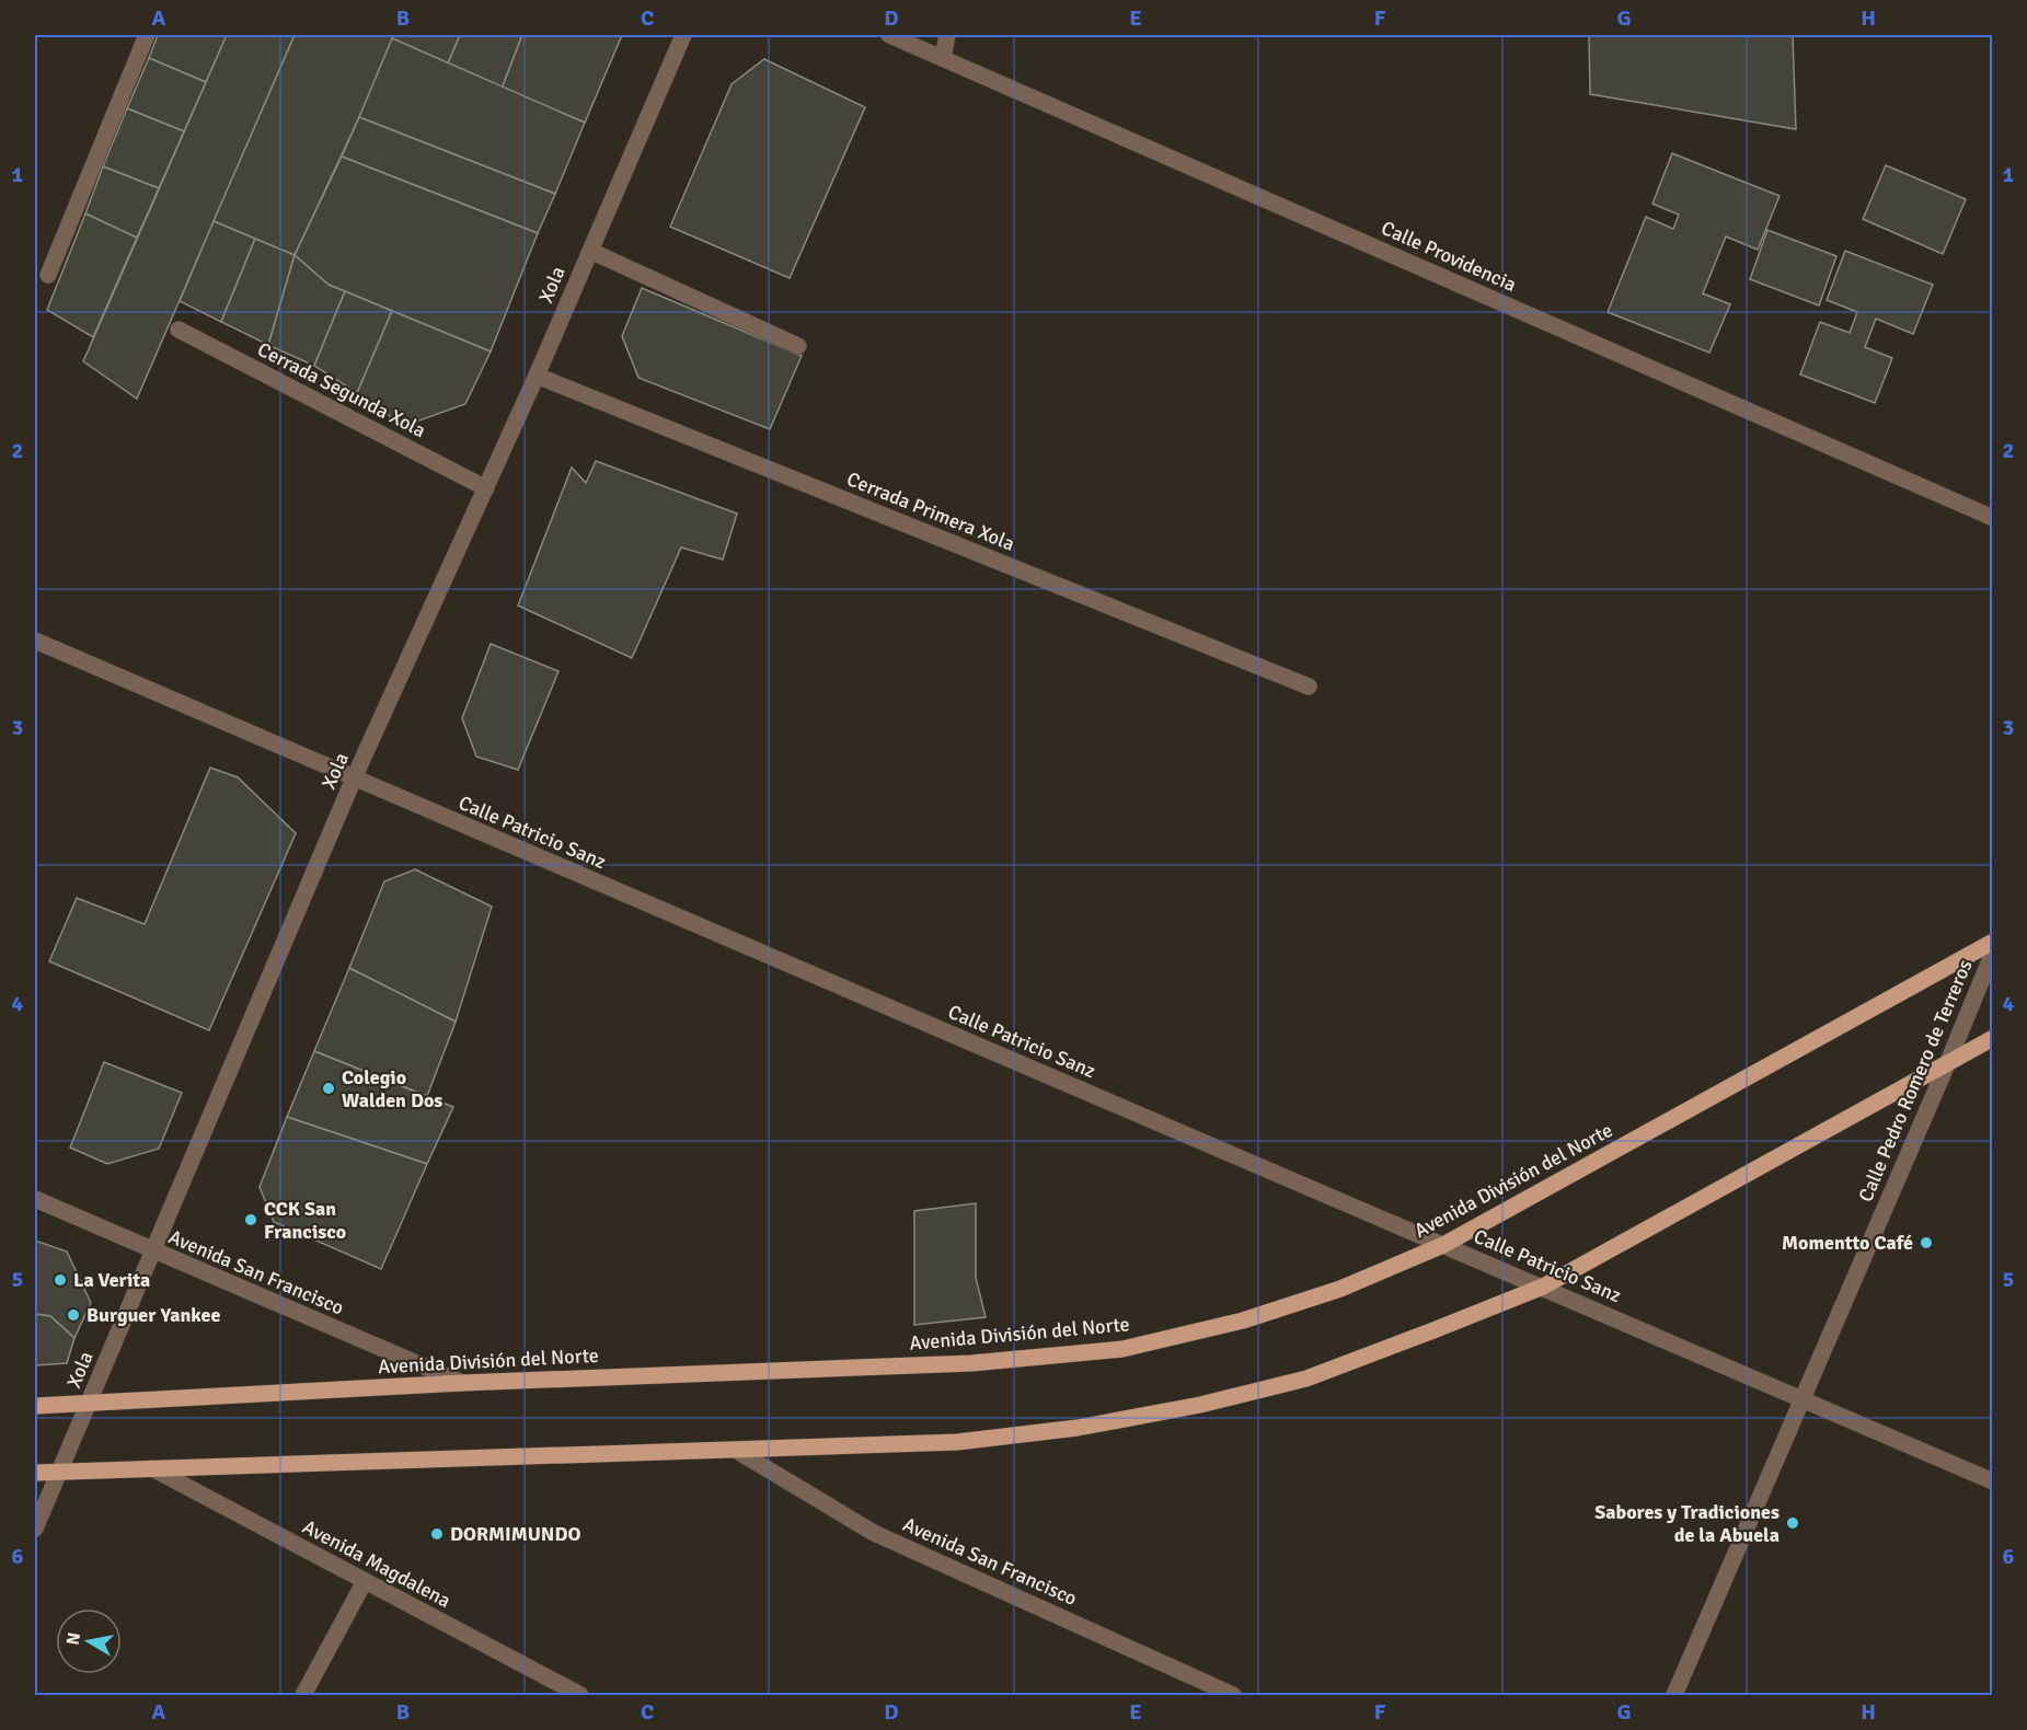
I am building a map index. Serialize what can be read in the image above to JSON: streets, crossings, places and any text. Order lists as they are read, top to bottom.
{
  "streets": {
    "main road": ["Avenida División del Norte"],
    "street": [
      "Calle Providencia",
      "Xola",
      "Cerrada Segunda Xola",
      "Cerrada Primera Xola",
      "Calle Patricio Sanz",
      "Calle Pedro Romero de Terreros",
      "Avenida San Francisco",
      "Avenida Magdalena"
    ]
  },
  "crossings": [
    ["Xola", "Cerrada Segunda Xola"],
    ["Xola", "Cerrada Primera Xola"],
    ["Xola", "Calle Patricio Sanz"],
    ["Xola", "Avenida División del Norte"],
    ["Xola", "Avenida San Francisco"],
    ["Calle Patricio Sanz", "Calle Pedro Romero de Terreros"],
    ["Calle Patricio Sanz", "Avenida División del Norte"],
    ["Avenida División del Norte", "Avenida San Francisco"]
  ],
  "places": [
    "Colegio Walden Dos",
    "CCK San Francisco",
    "Momentto Café",
    "La Verita",
    "Burguer Yankee",
    "Sabores y Tradiciones de la Abuela",
    "DORMIMUNDO"
  ],
  "north": "left",
  "grid": {
    "columns": [
      "A",
      "B",
      "C",
      "D",
      "E",
      "F",
      "G",
      "H"
    ],
    "rows": [
      "1",
      "2",
      "3",
      "4",
      "5",
      "6"
    ]
  }
}
